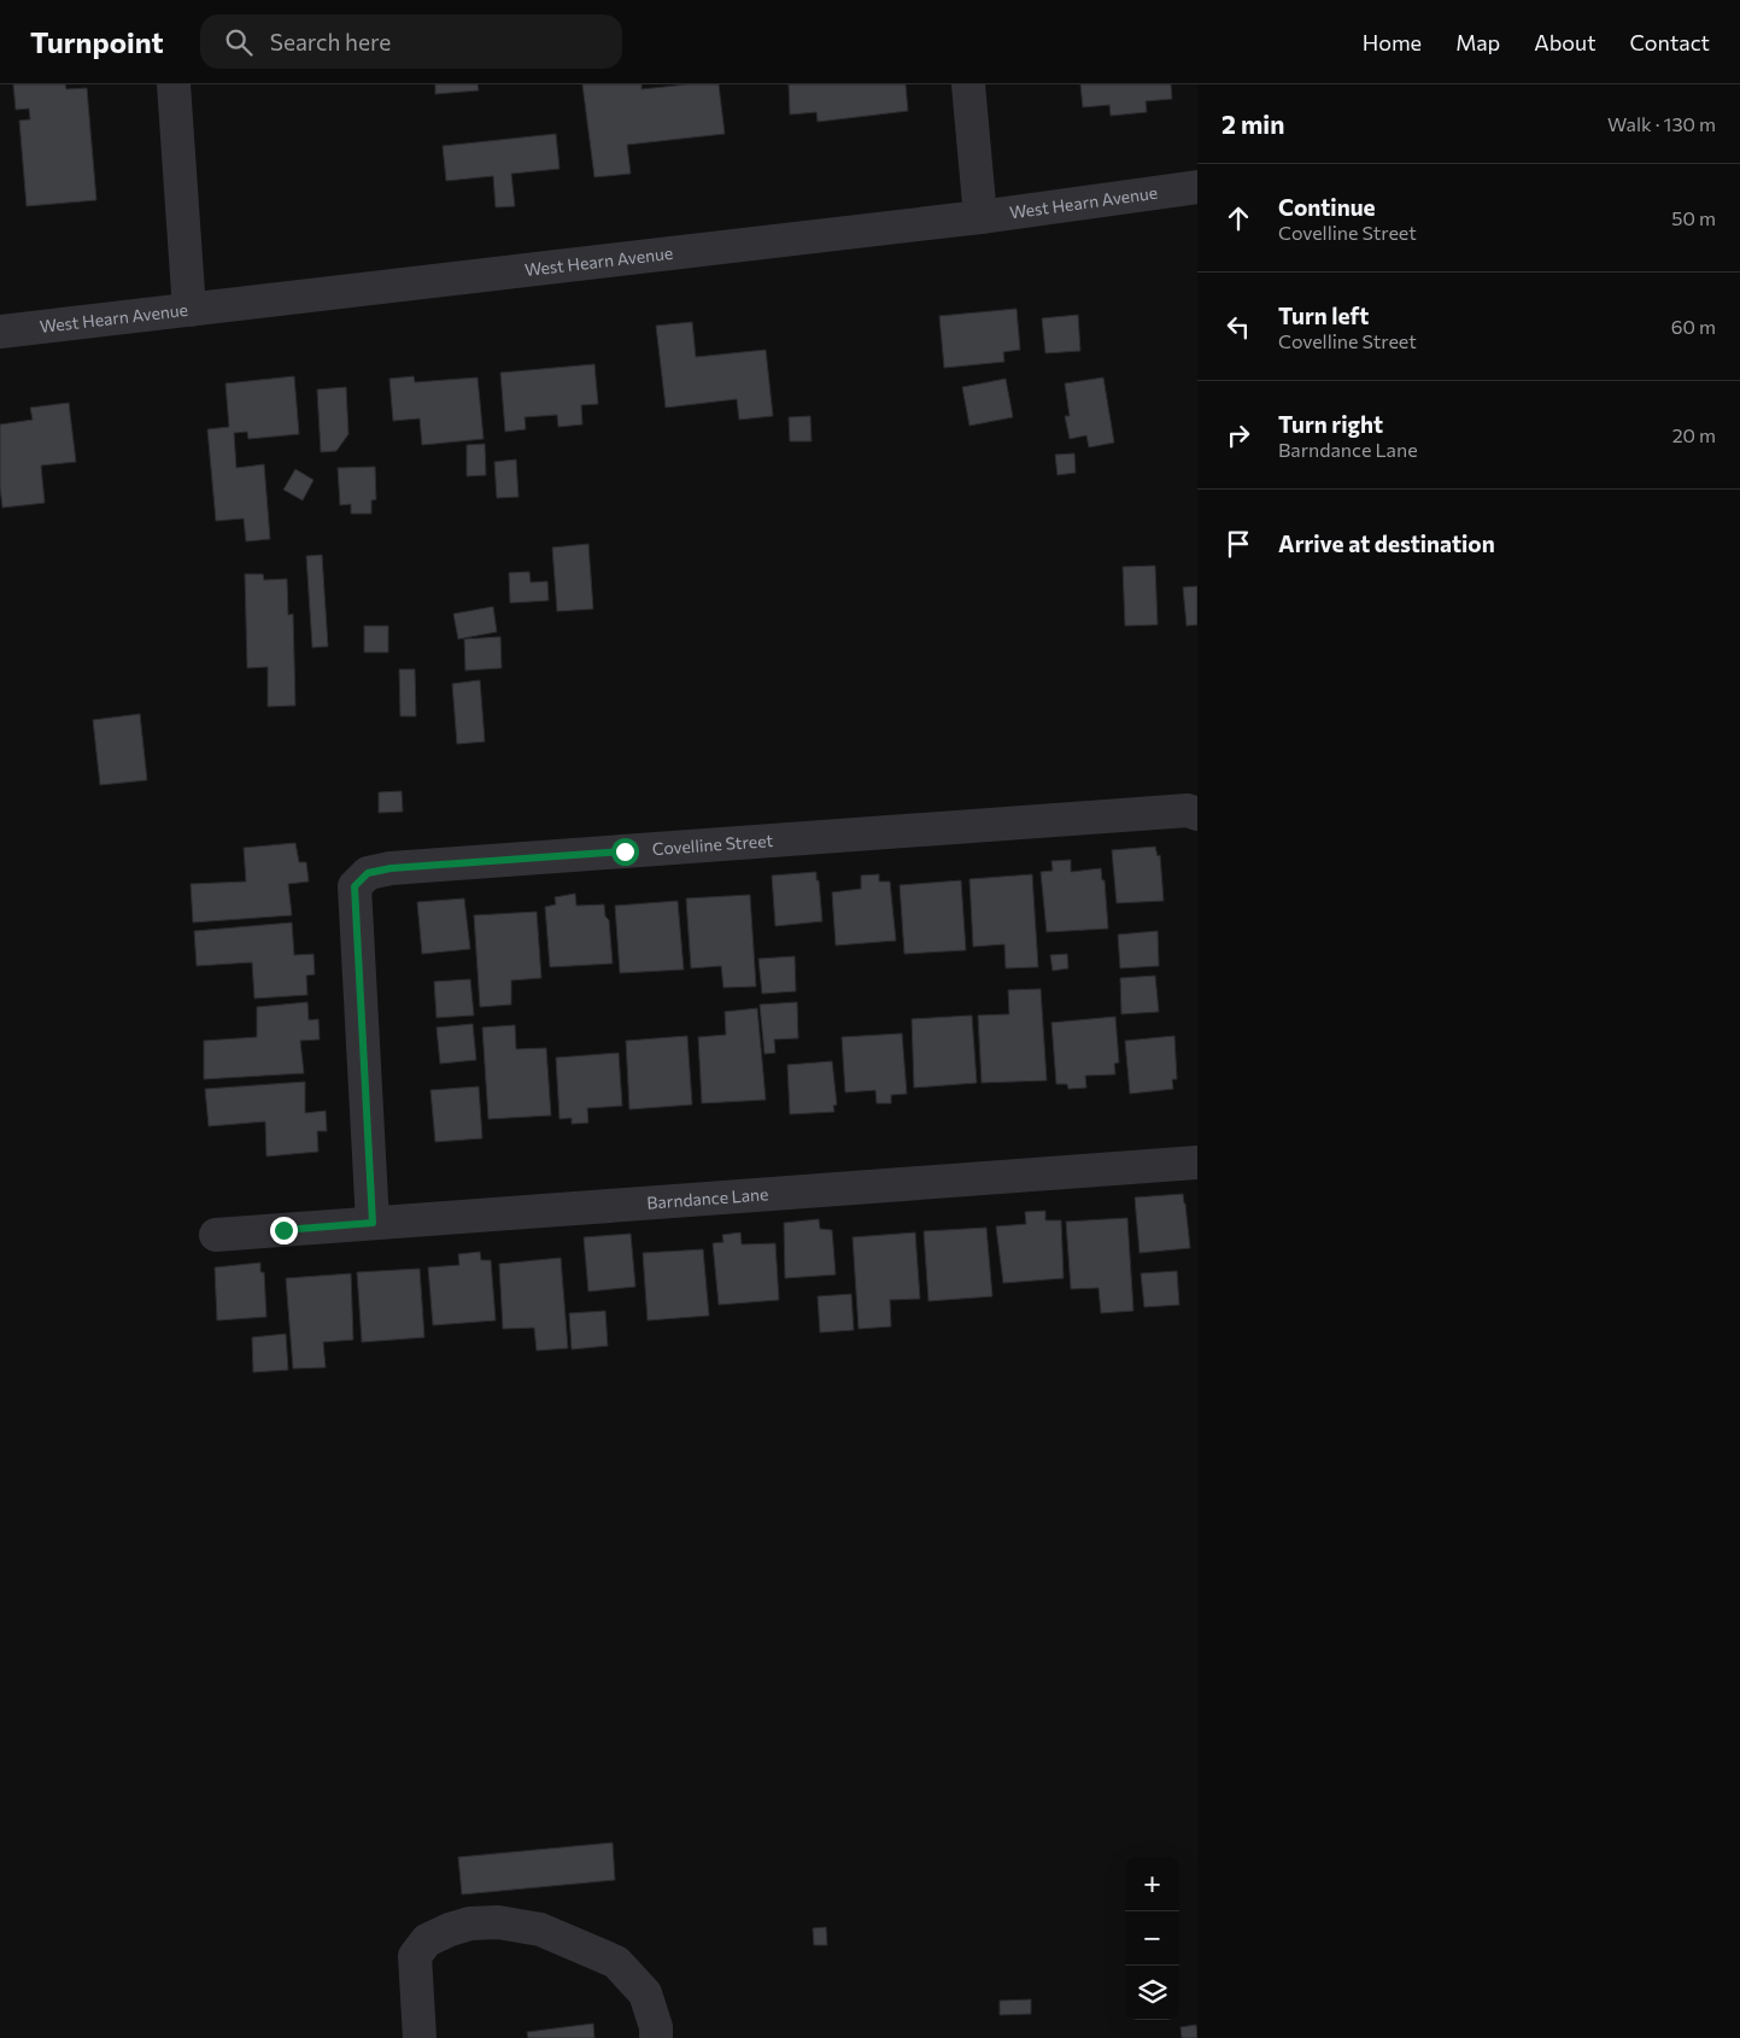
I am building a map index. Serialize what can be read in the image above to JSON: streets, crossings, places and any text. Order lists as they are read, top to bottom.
{
  "streets": {
    "street": ["West Hearn Avenue", "Covelline Street", "Barndance Lane"]
  },
  "crossings": [
    ["Covelline Street", "Barndance Lane"]
  ],
  "page": {
    "header": "Turnpoint",
    "search": "Search here",
    "nav": [
      "Home",
      "Map",
      "About",
      "Contact"
    ],
    "heading": ["2 min", "Walk · 130 m"],
    "list": [
      ["Continue", "Covelline Street", "50 m"],
      ["Turn left", "Covelline Street", "60 m"],
      ["Turn right", "Barndance Lane", "20 m"],
      "Arrive at destination"
    ],
    "map_buttons": ["+", "−"]
  }
}
